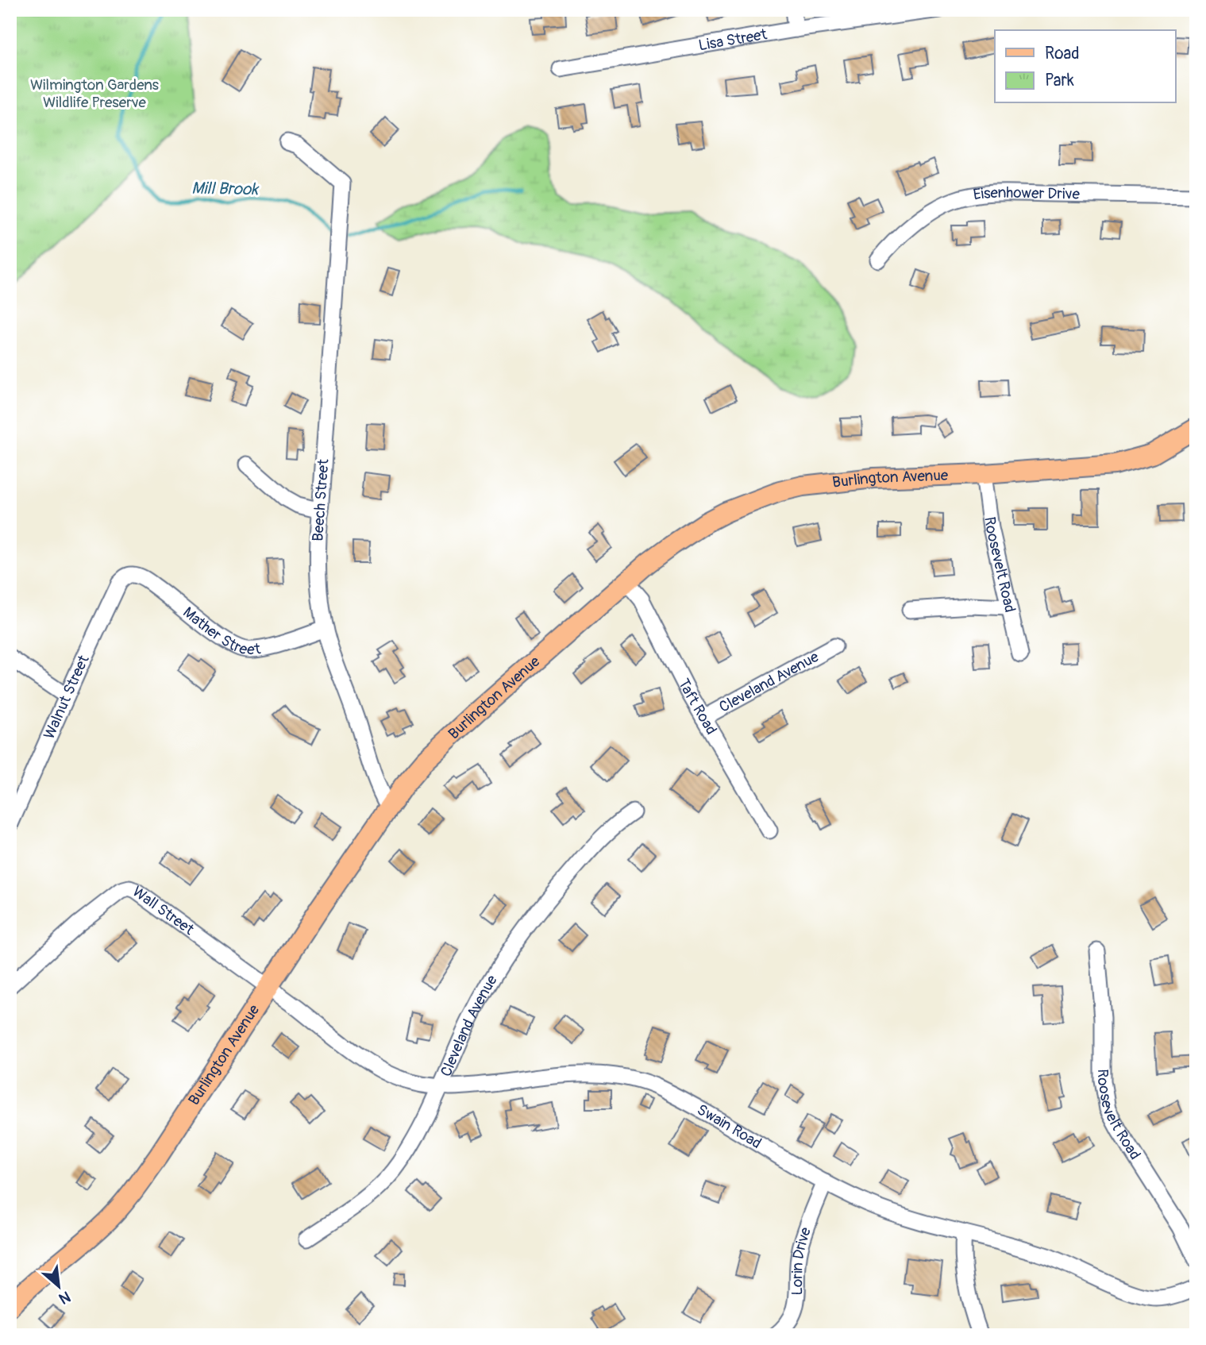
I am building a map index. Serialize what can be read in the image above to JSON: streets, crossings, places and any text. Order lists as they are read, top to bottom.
{
  "streets": {
    "main road": ["Burlington Avenue"],
    "street": [
      "Lisa Street",
      "Eisenhower Drive",
      "Beech Street",
      "Roosevelt Road",
      "Mather Street",
      "Cleveland Avenue",
      "Walnut Street",
      "Taft Road",
      "Wall Street",
      "Swain Road",
      "Lorin Drive"
    ]
  },
  "crossings": [
    ["Burlington Avenue", "Beech Street"],
    ["Burlington Avenue", "Roosevelt Road"],
    ["Burlington Avenue", "Taft Road"],
    ["Burlington Avenue", "Wall Street"],
    ["Burlington Avenue", "Swain Road"],
    ["Beech Street", "Mather Street"],
    ["Mather Street", "Walnut Street"],
    ["Cleveland Avenue", "Taft Road"],
    ["Cleveland Avenue", "Swain Road"],
    ["Wall Street", "Swain Road"],
    ["Swain Road", "Lorin Drive"]
  ],
  "water": ["Mill Brook"],
  "parks": ["Wilmington Gardens Wildlife Preserve"],
  "legend": ["Road", "Park"],
  "north": "bottom right"
}
